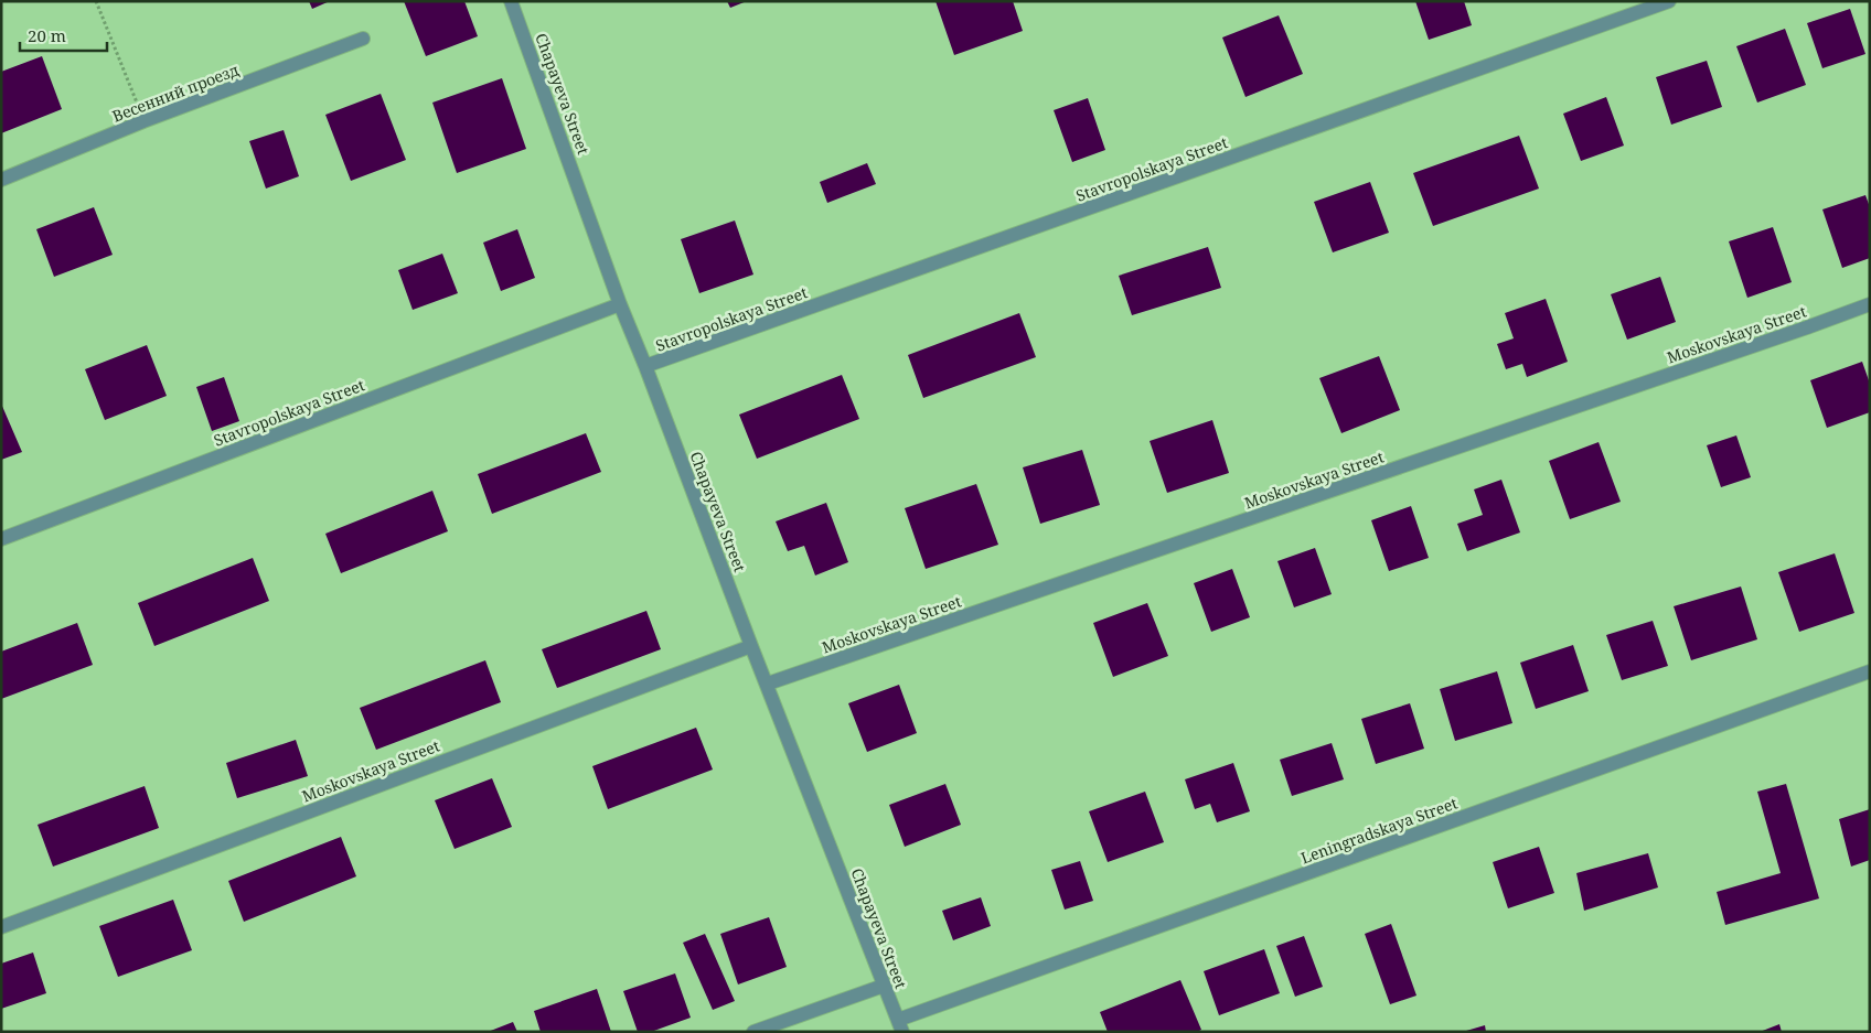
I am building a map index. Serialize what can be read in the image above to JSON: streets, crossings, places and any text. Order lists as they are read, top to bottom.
{
  "streets": {
    "street": [
      "Весенний проезд",
      "Chapayeva Street",
      "Stavropolskaya Street",
      "Moskovskaya Street",
      "Leningradskaya Street"
    ]
  },
  "crossings": [
    ["Chapayeva Street", "Stavropolskaya Street"],
    ["Chapayeva Street", "Moskovskaya Street"],
    ["Chapayeva Street", "Leningradskaya Street"]
  ],
  "scale_bar": "20 m"
}
